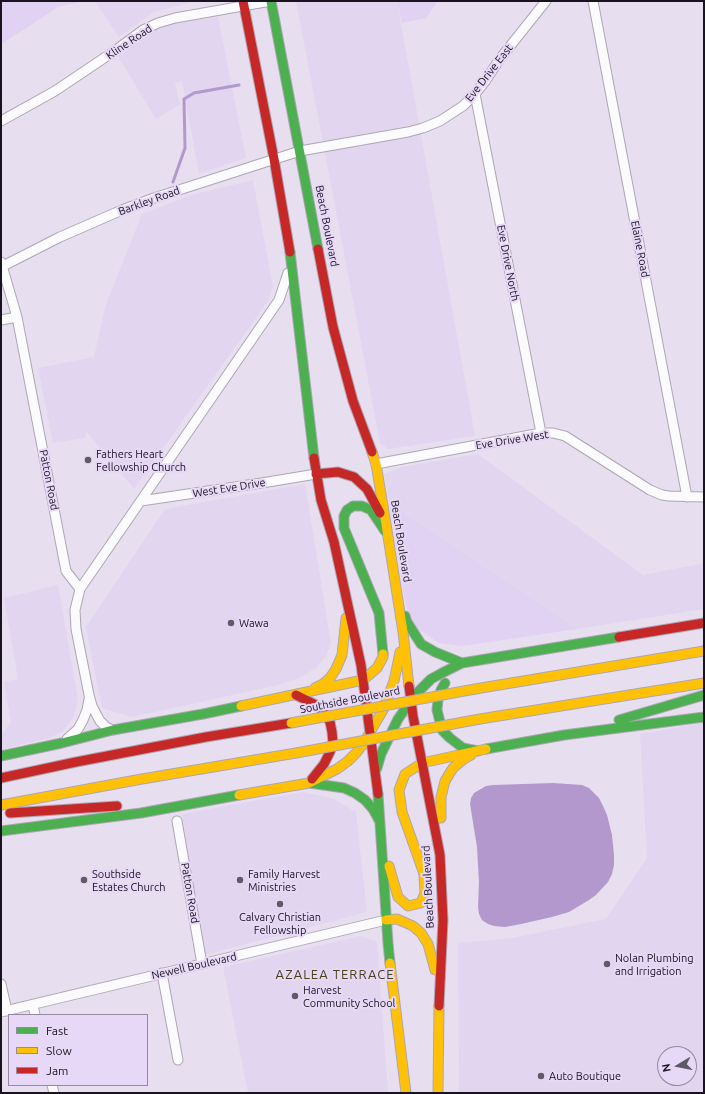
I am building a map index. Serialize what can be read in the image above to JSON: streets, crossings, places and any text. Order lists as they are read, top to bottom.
{
  "streets": {
    "highway": ["Beach Boulevard", "Southside Boulevard"],
    "street": [
      "Kline Road",
      "Eve Drive East",
      "Barkley Road",
      "Elaine Road",
      "Eve Drive North",
      "Eve Drive West",
      "Patton Road",
      "West Eve Drive",
      "Newell Boulevard"
    ]
  },
  "crossings": [
    ["Kline Road", "Beach Boulevard"],
    ["Eve Drive East", "Barkley Road"],
    ["Eve Drive East", "Beach Boulevard"],
    ["Eve Drive East", "Eve Drive North"],
    ["Barkley Road", "Beach Boulevard"],
    ["Barkley Road", "Patton Road"],
    ["Beach Boulevard", "Eve Drive West"],
    ["Elaine Road", "Eve Drive West"],
    ["Eve Drive North", "Eve Drive West"],
    ["Patton Road", "Newell Boulevard"]
  ],
  "districts": ["AZALEA TERRACE"],
  "places": [
    "Fathers Heart Fellowship Church",
    "Wawa",
    "Southside Estates Church",
    "Family Harvest Ministries",
    "Calvary Christian Fellowship",
    "Nolan Plumbing and Irrigation",
    "Harvest Community School",
    "Auto Boutique"
  ],
  "legend": ["Fast", "Slow", "Jam"],
  "north": "left"
}
